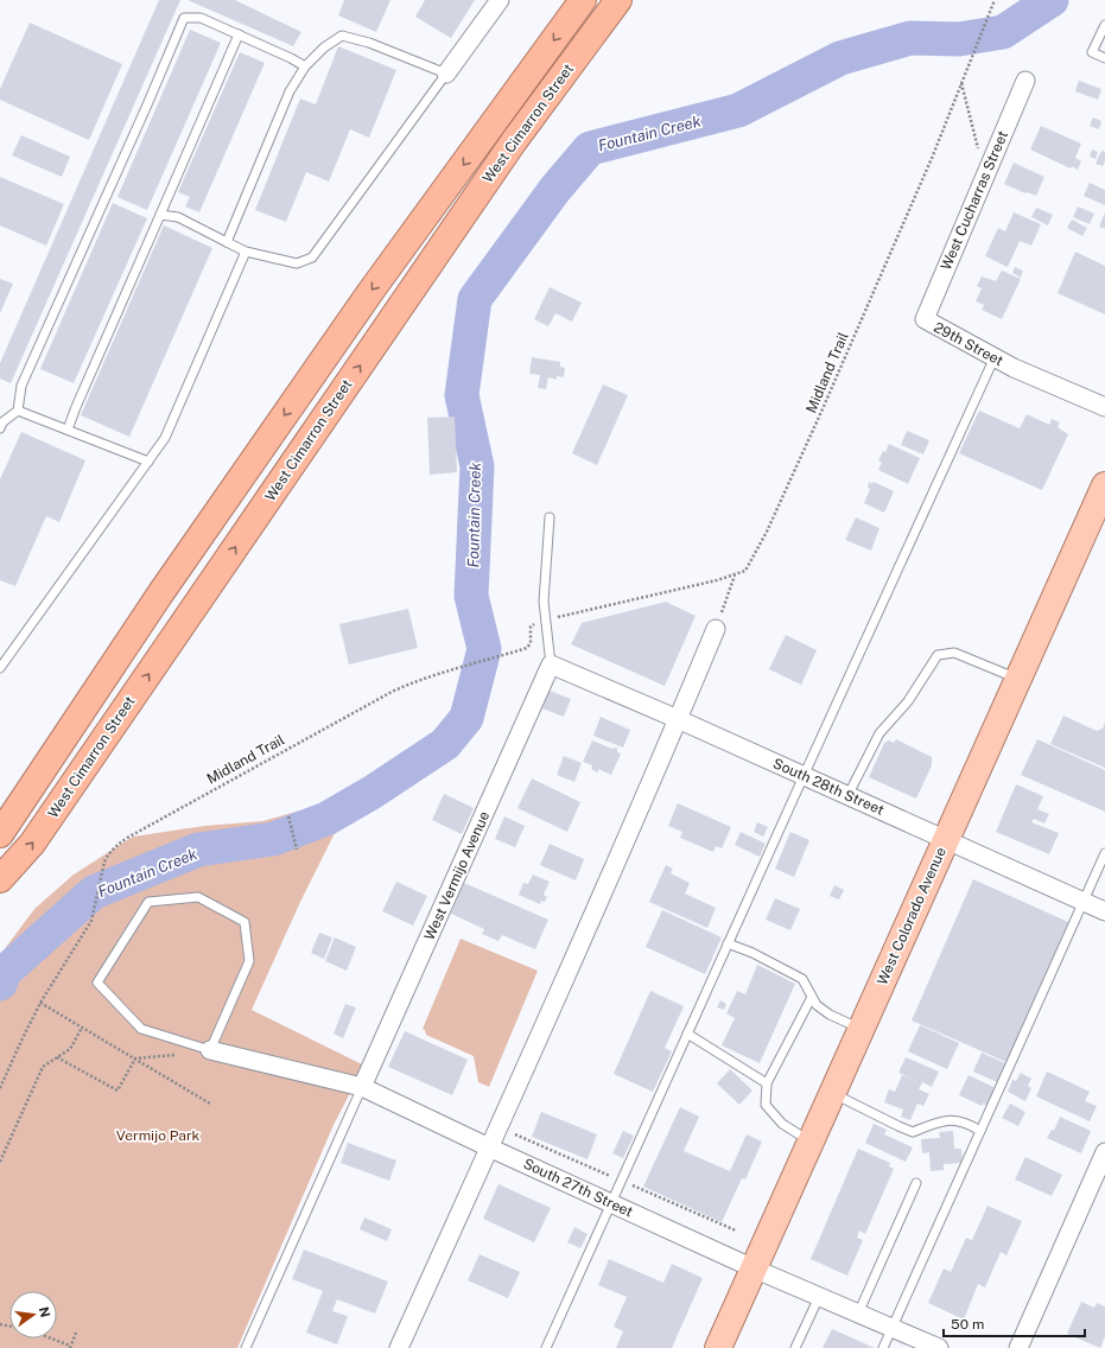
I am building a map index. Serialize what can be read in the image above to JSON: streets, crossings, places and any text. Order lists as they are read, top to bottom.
{
  "streets": {
    "highway": ["West Cimarron Street"],
    "main road": ["West Colorado Avenue"],
    "street": [
      "West Cucharras Street",
      "29th Street",
      "South 28th Street",
      "West Vermijo Avenue",
      "South 27th Street"
    ],
    "path": ["Midland Trail"]
  },
  "crossings": [
    ["West Cucharras Street", "29th Street"],
    ["South 28th Street", "West Vermijo Avenue"],
    ["South 28th Street", "West Colorado Avenue"],
    ["West Vermijo Avenue", "South 27th Street"],
    ["West Colorado Avenue", "South 27th Street"]
  ],
  "water": ["Fountain Creek"],
  "parks": ["Vermijo Park"],
  "scale_bar": "50 m",
  "north": "right"
}
